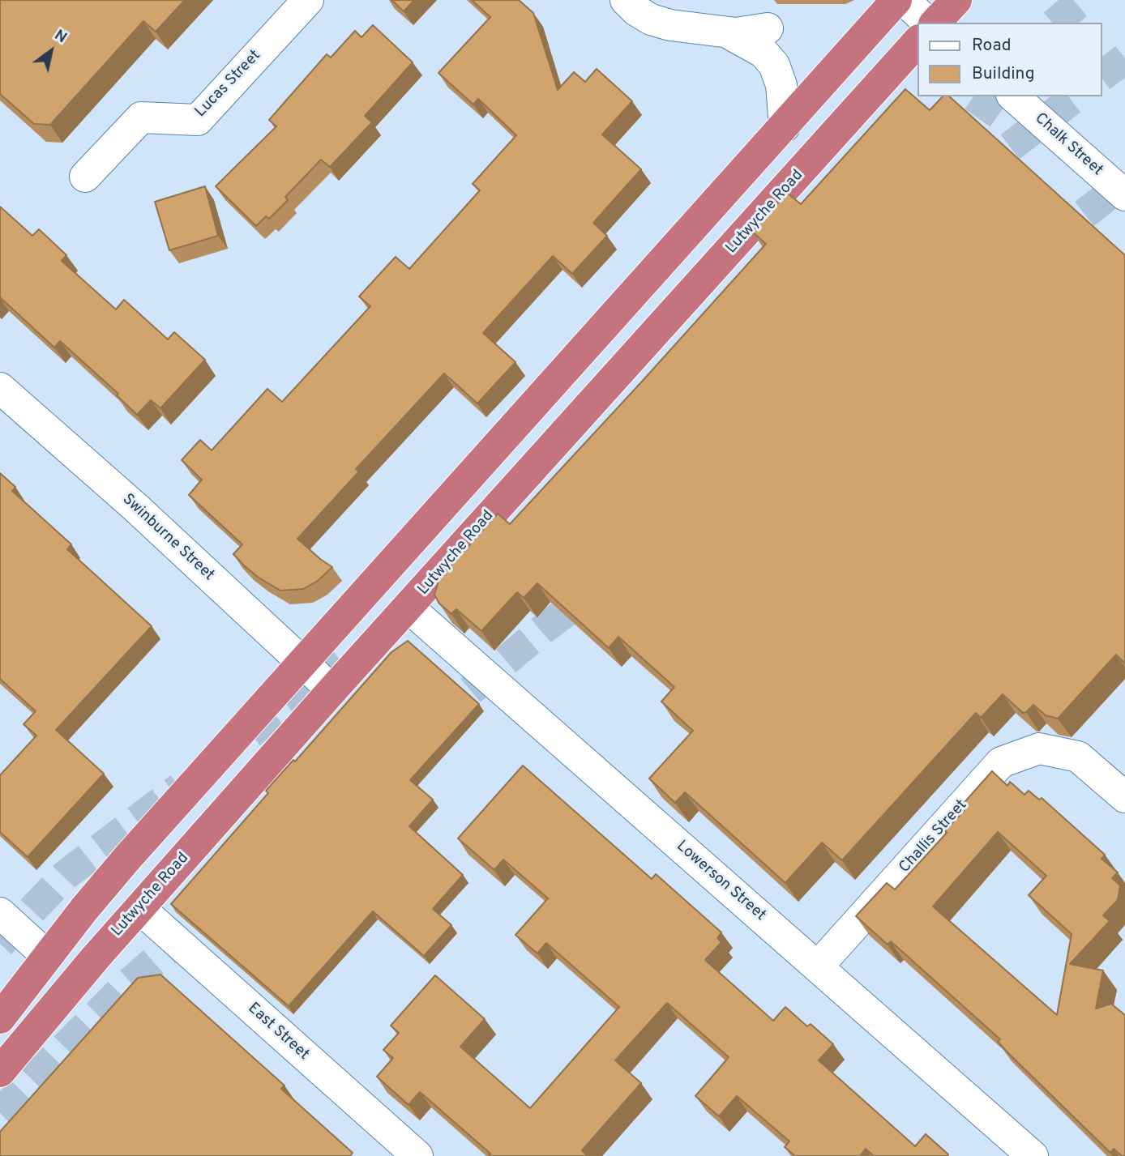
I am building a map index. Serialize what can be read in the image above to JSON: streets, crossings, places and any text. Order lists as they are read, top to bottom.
{
  "streets": {
    "highway": ["Lutwyche Road"],
    "street": [
      "Lucas Street",
      "Chalk Street",
      "Swinburne Street",
      "Challis Street",
      "Lowerson Street",
      "East Street"
    ]
  },
  "crossings": [
    ["Lutwyche Road", "Swinburne Street"],
    ["Lutwyche Road", "Lowerson Street"],
    ["Lutwyche Road", "East Street"],
    ["Challis Street", "Lowerson Street"]
  ],
  "legend": ["Road", "Building"],
  "north": "top right"
}
